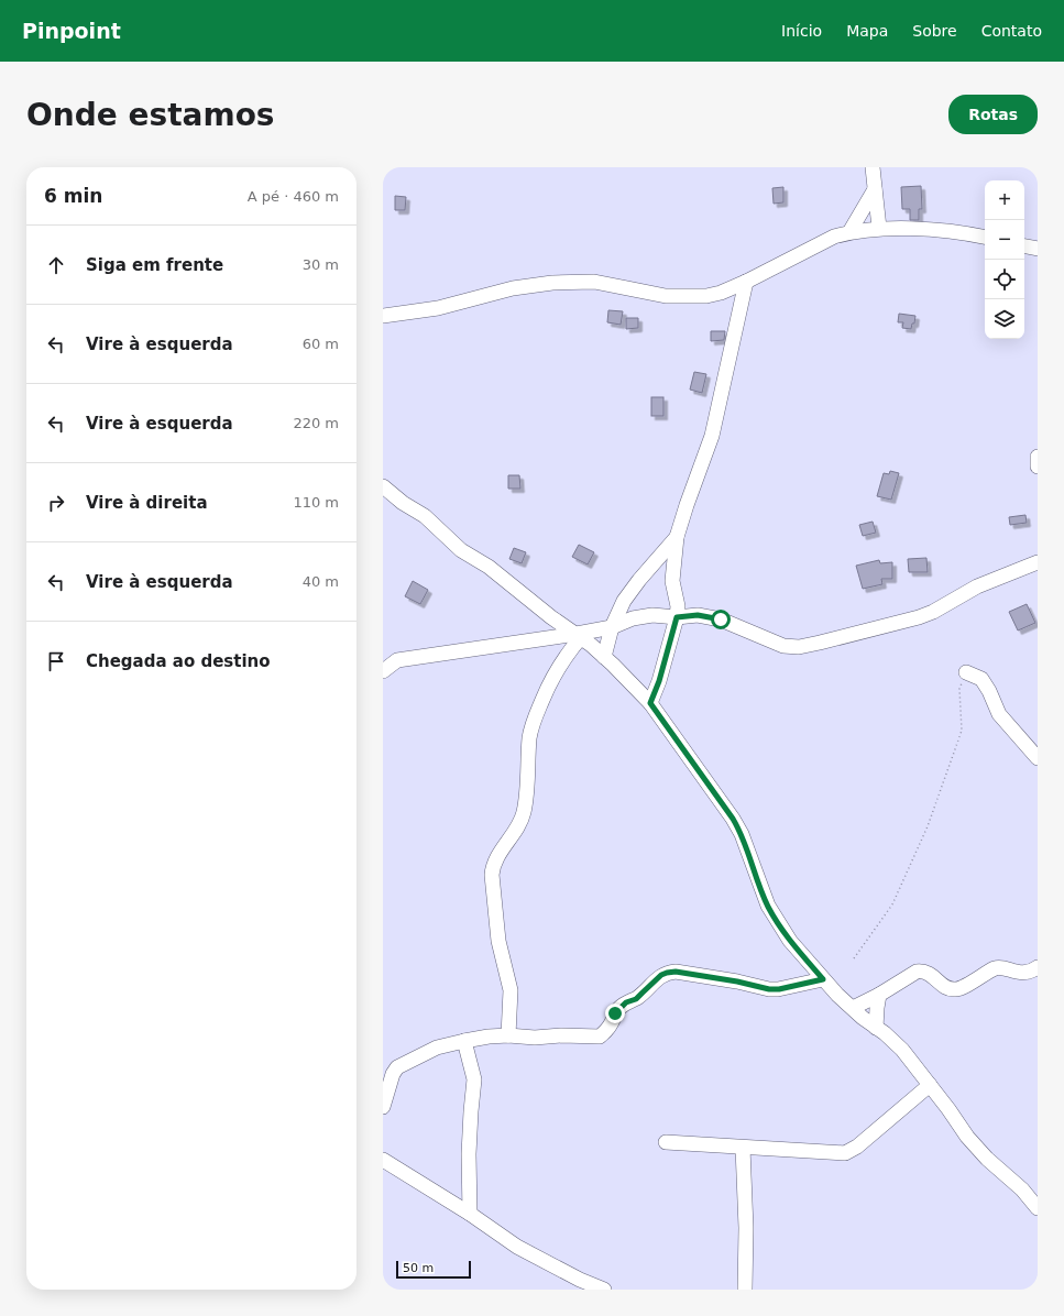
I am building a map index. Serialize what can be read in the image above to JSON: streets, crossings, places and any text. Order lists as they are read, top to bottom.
{
  "scale_bar": "50 m",
  "page": {
    "header": "Pinpoint",
    "nav": [
      "Início",
      "Mapa",
      "Sobre",
      "Contato"
    ],
    "buttons": "Rotas",
    "title": "Onde estamos",
    "heading": ["6 min", "A pé · 460 m"],
    "map_buttons": ["+", "−"],
    "list": [
      ["Siga em frente", "30 m"],
      ["Vire à esquerda", "60 m"],
      ["Vire à esquerda", "220 m"],
      ["Vire à direita", "110 m"],
      ["Vire à esquerda", "40 m"],
      "Chegada ao destino"
    ],
    "scale": "50 m"
  }
}
